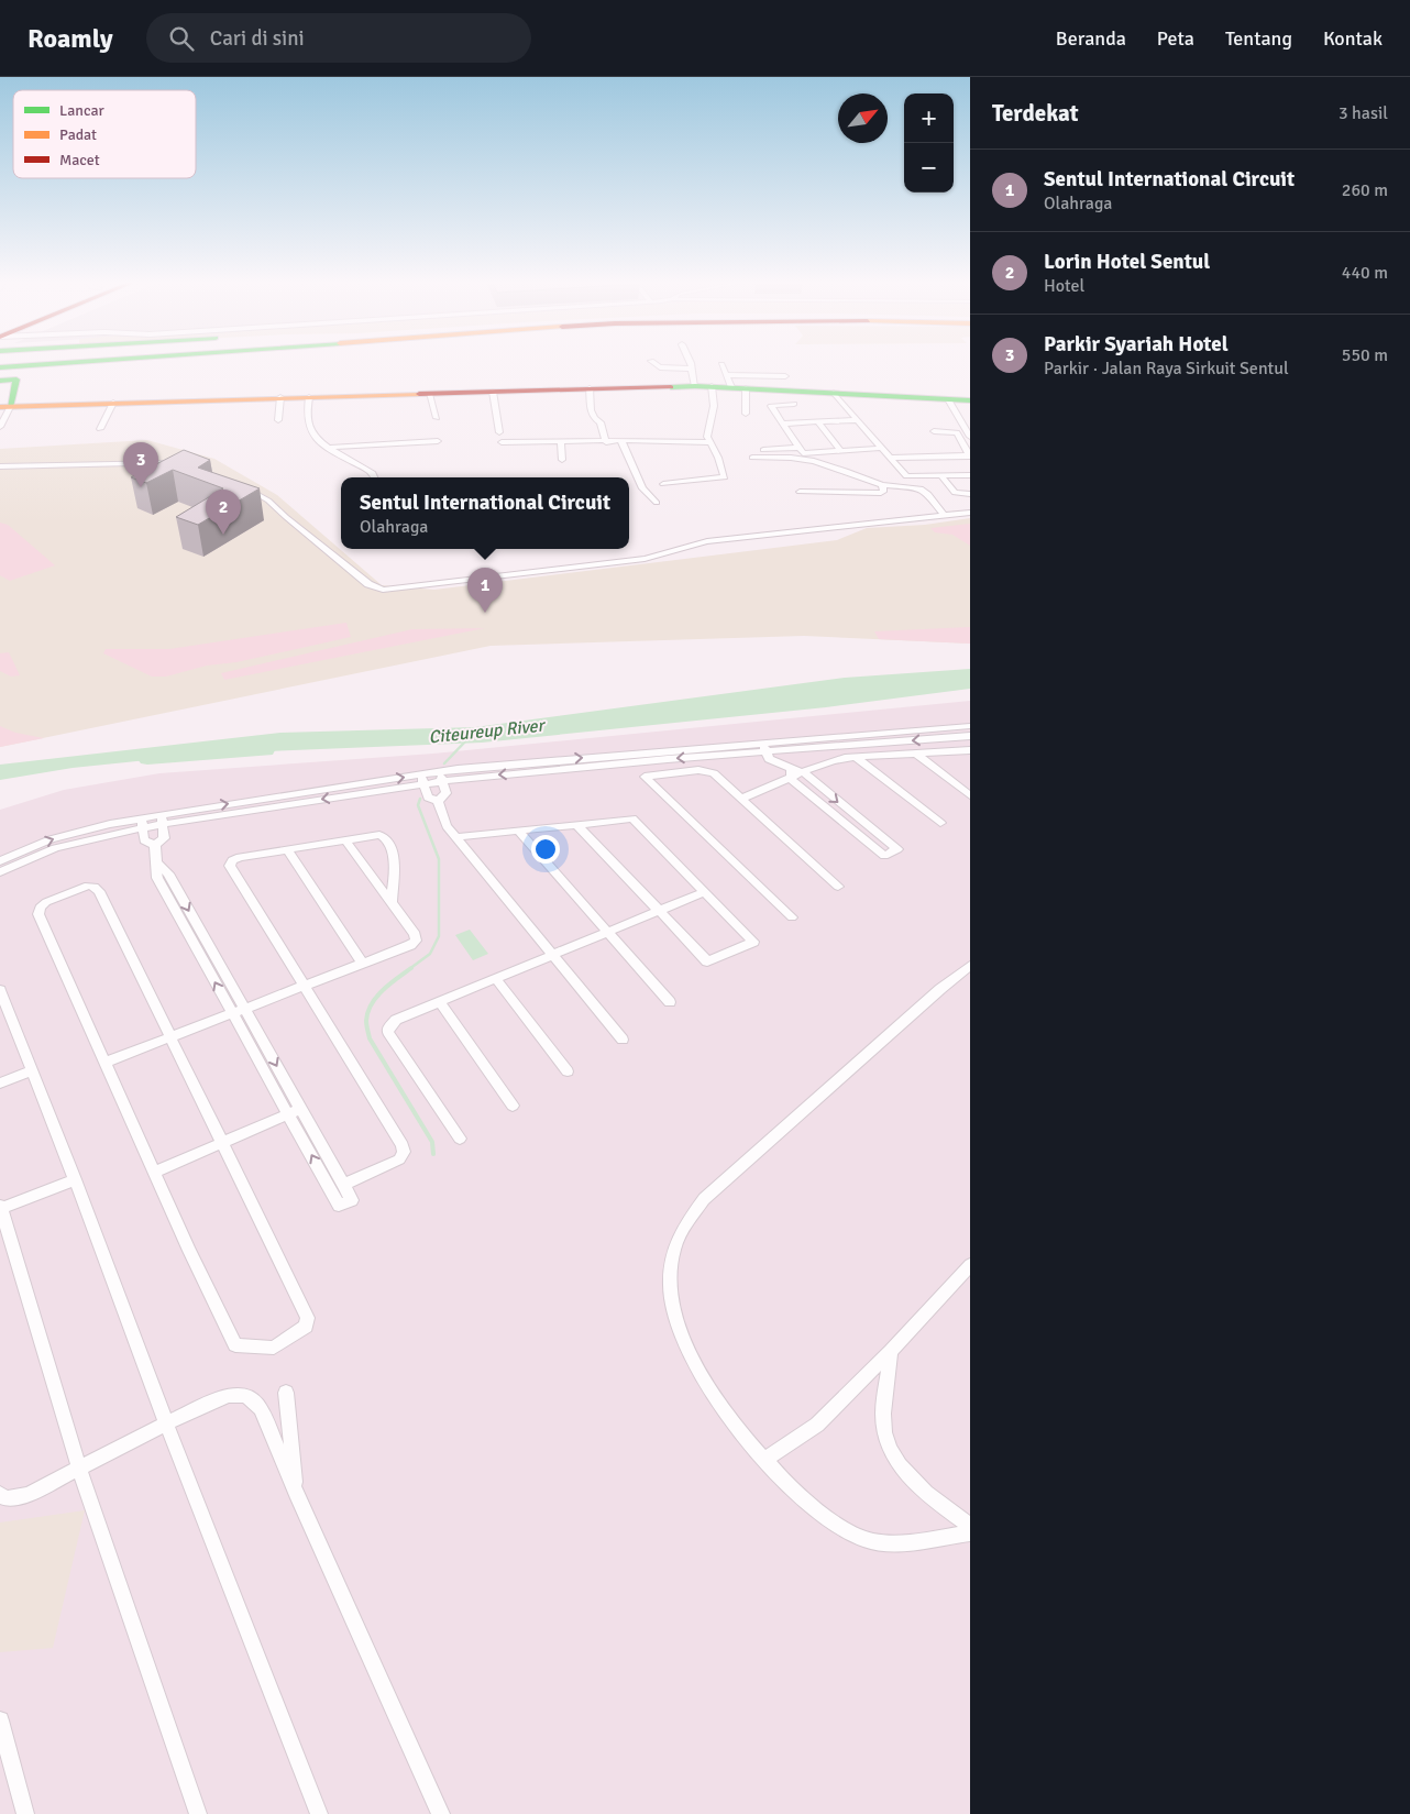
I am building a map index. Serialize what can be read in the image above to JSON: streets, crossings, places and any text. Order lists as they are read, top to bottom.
{
  "water": ["Citeureup River"],
  "legend": ["Lancar", "Padat", "Macet"],
  "north": "top right",
  "page": {
    "header": "Roamly",
    "search": "Cari di sini",
    "nav": [
      "Beranda",
      "Peta",
      "Tentang",
      "Kontak"
    ],
    "heading": ["Terdekat", "3 hasil"],
    "map_buttons": ["+", "−"],
    "list": [
      {
        "mark": "1",
        "name": "Sentul International Circuit",
        "note": "Olahraga",
        "value": "260 m"
      },
      {
        "mark": "2",
        "name": "Lorin Hotel Sentul",
        "note": "Hotel",
        "value": "440 m"
      },
      {
        "mark": "3",
        "name": "Parkir Syariah Hotel",
        "note": "Parkir · Jalan Raya Sirkuit Sentul",
        "value": "550 m"
      }
    ],
    "pins": ["3", "2", "1"],
    "popup": ["Sentul International Circuit", "Olahraga"]
  }
}
